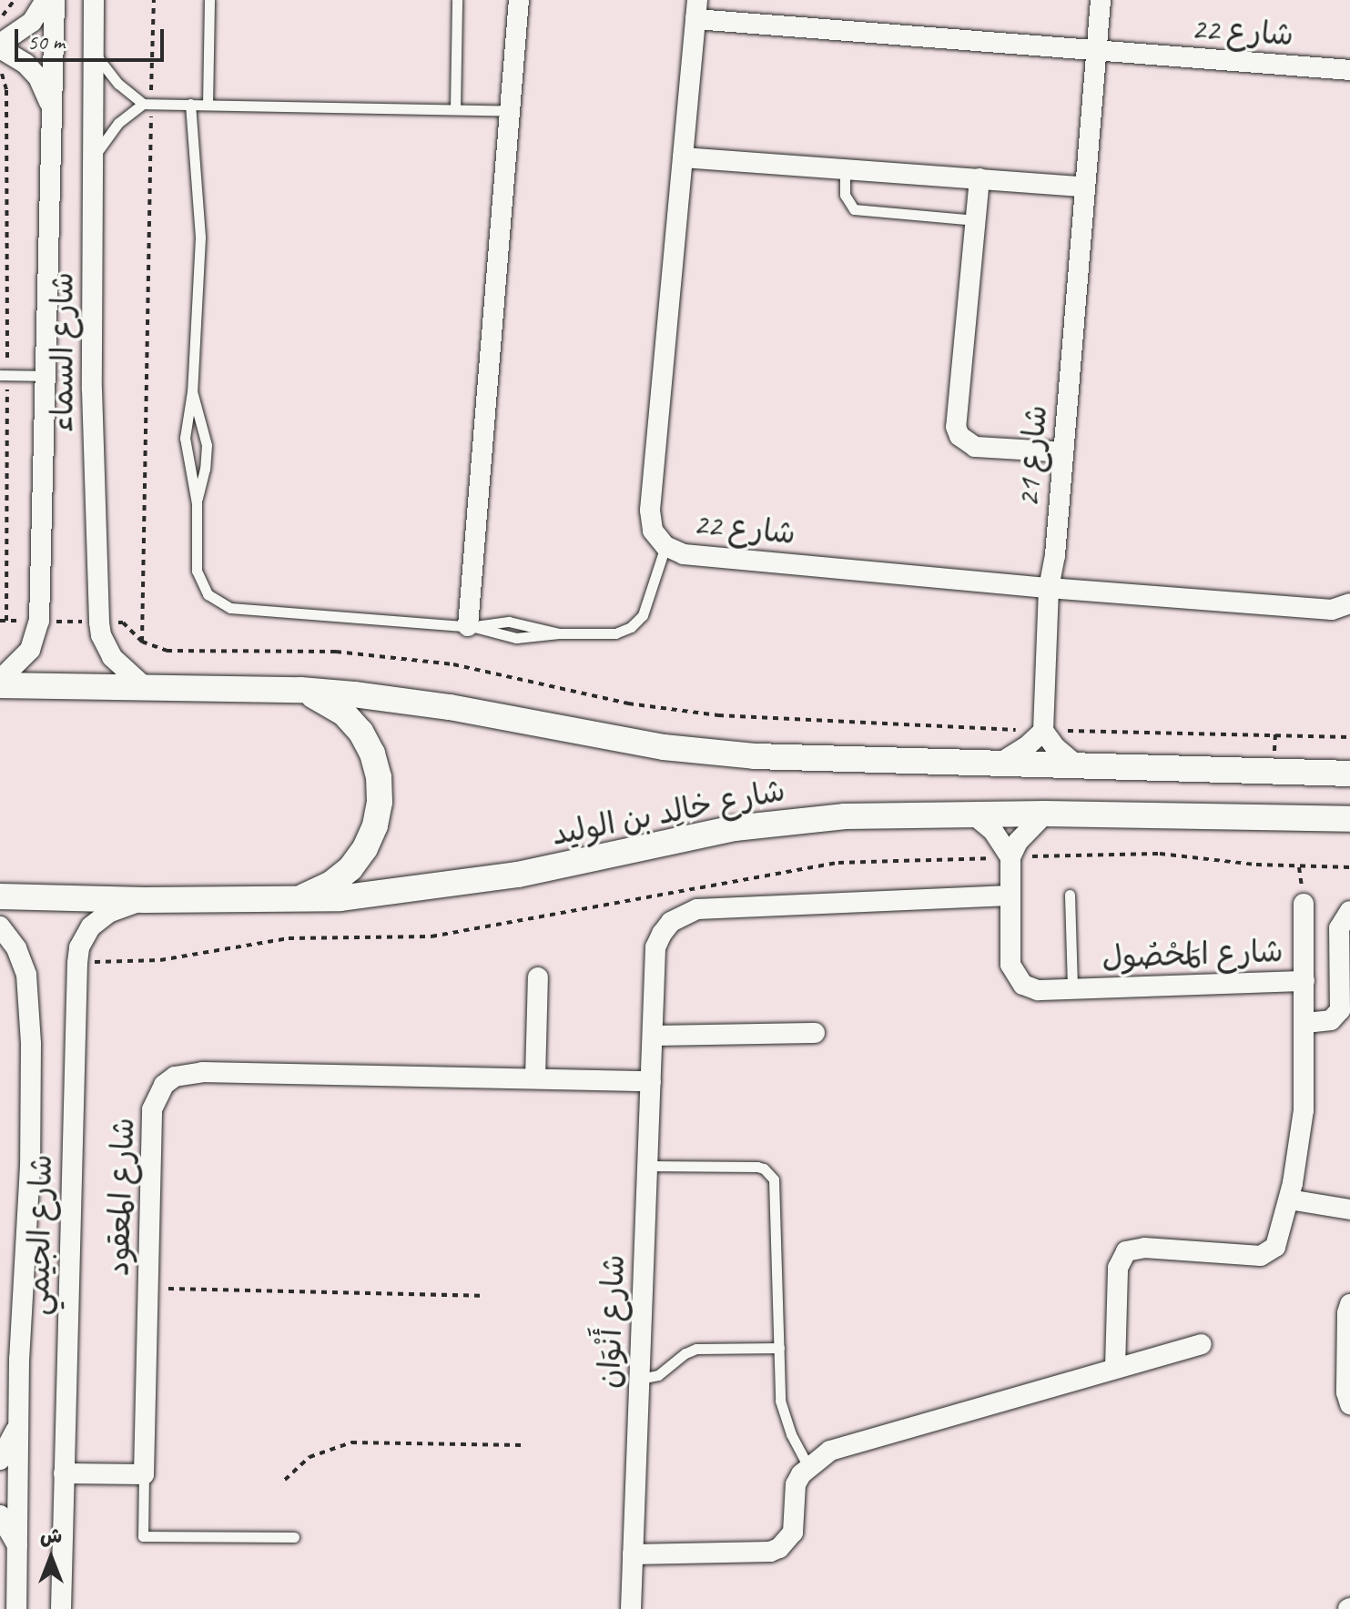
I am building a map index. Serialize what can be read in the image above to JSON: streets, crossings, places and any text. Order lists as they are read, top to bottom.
{
  "streets": {
    "street": [
      "شارع 22",
      "شارع السماء",
      "شارع 21",
      "شارع خالِد بن الوليد",
      "شارع المَحْصُول",
      "شارع المعقود",
      "شارع الجيمي",
      "شارع أَنْوَان"
    ]
  },
  "crossings": [
    ["شارع 22", "شارع 21"],
    ["شارع السماء", "شارع خالِد بن الوليد"],
    ["شارع خالِد بن الوليد", "شارع الجيمي"],
    ["شارع المَحْصُول", "شارع أَنْوَان"],
    ["شارع المعقود", "شارع أَنْوَان"]
  ],
  "scale_bar": "50 m",
  "north": "top"
}
